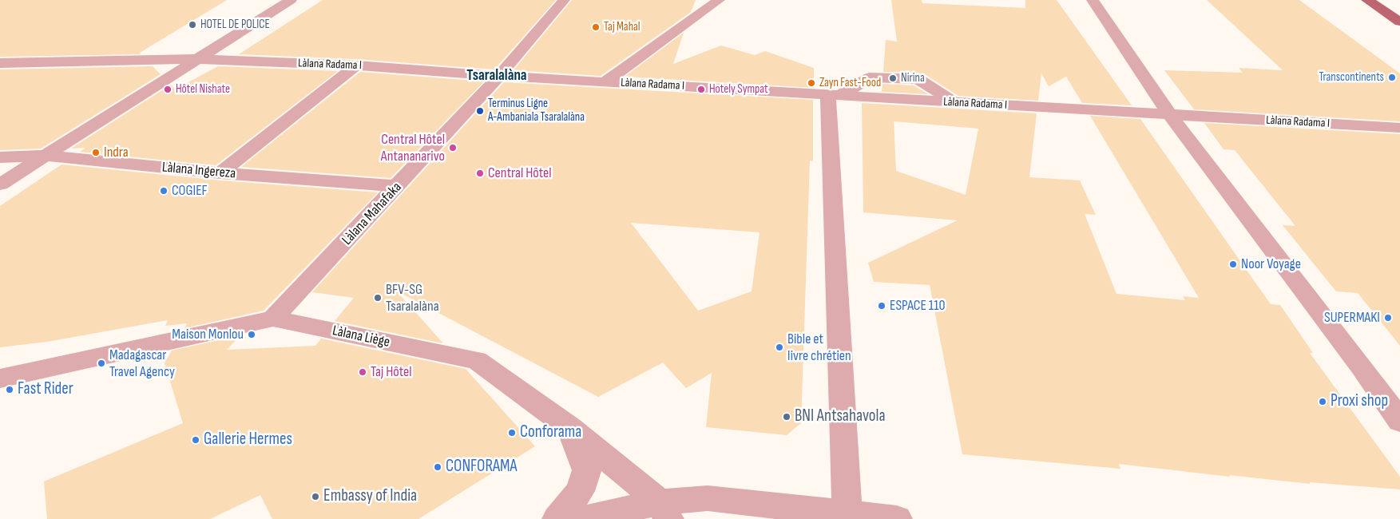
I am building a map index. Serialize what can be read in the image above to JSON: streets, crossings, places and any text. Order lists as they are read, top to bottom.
{
  "streets": {
    "street": [
      "Làlana Radama I",
      "Làlana Ingereza",
      "Làlana Mahafaka",
      "Làlana Liège"
    ]
  },
  "crossings": [
    ["Làlana Radama I", "Làlana Mahafaka"],
    ["Làlana Ingereza", "Làlana Mahafaka"],
    ["Làlana Mahafaka", "Làlana Liège"]
  ],
  "districts": ["Tsaralalàna"],
  "places": [
    "HOTEL DE POLICE",
    "Taj Mahal",
    "Transcontinents",
    "Nirina",
    "Zayn Fast-Food",
    "Hôtel Nishate",
    "Hotely Sympat",
    "Terminus Ligne A-Ambaniala Tsaralalàna",
    "Central Hôtel Antananarivo",
    "Indra",
    "Central Hôtel",
    "COGIEF",
    "Noor Voyage",
    "BFV-SG Tsaralalàna",
    "ESPACE 110",
    "SUPERMAKI",
    "Maison Monlou",
    "Bible et livre chrétien",
    "Madagascar Travel Agency",
    "Taj Hôtel",
    "Fast Rider",
    "Proxi shop",
    "BNI Antsahavola",
    "Conforama",
    "Gallerie Hermes",
    "CONFORAMA",
    "Embassy of India"
  ]
}
